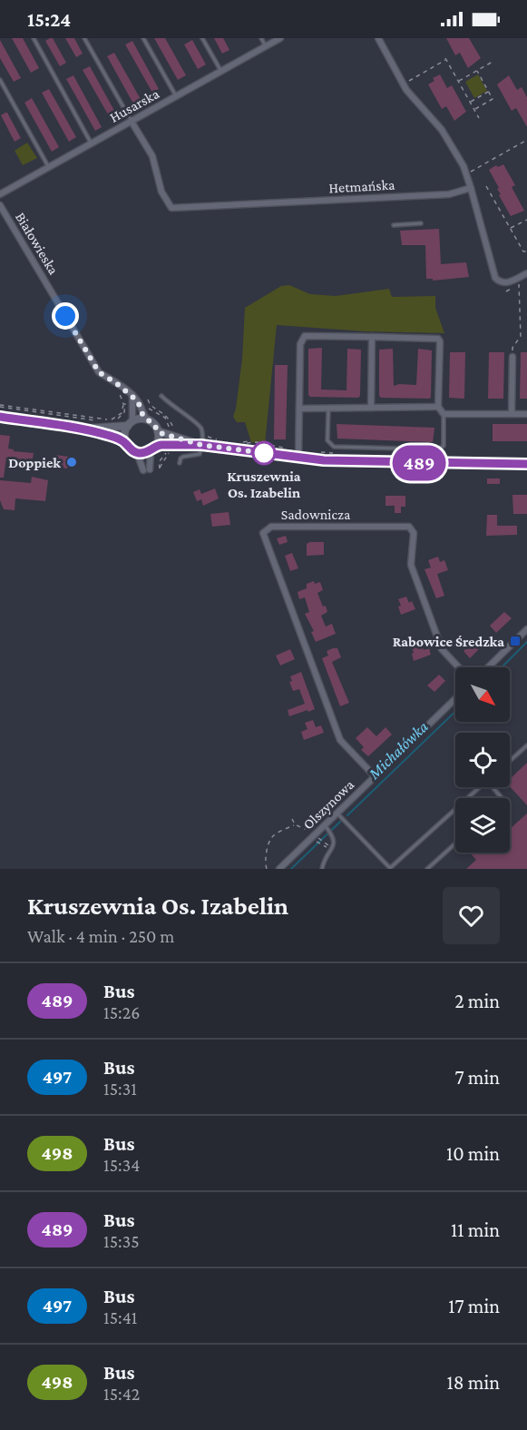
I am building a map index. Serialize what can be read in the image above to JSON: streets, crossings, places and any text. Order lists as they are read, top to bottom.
{
  "streets": {
    "street": [
      "Husarska",
      "Hetmańska",
      "Białowieska",
      "Sadownicza",
      "Olszynowa"
    ]
  },
  "crossings": [
    ["Husarska", "Hetmańska"],
    ["Sadownicza", "Olszynowa"]
  ],
  "water": ["Michałówka"],
  "places": {
    "other": ["Kruszewnia Os. Izabelin", "Doppiek"],
    "transit": ["Rabowice Średzka"]
  },
  "lines": ["bus line 489"],
  "north": "bottom right",
  "page": {
    "status": "15:24",
    "on_map": "489",
    "heading": ["Kruszewnia Os. Izabelin", "Walk · 4 min · 250 m"],
    "list": [
      {
        "mark": "489",
        "name": "Bus",
        "note": "15:26",
        "value": "2 min"
      },
      {
        "mark": "497",
        "name": "Bus",
        "note": "15:31",
        "value": "7 min"
      },
      {
        "mark": "498",
        "name": "Bus",
        "note": "15:34",
        "value": "10 min"
      },
      {
        "mark": "489",
        "name": "Bus",
        "note": "15:35",
        "value": "11 min"
      },
      {
        "mark": "497",
        "name": "Bus",
        "note": "15:41",
        "value": "17 min"
      },
      {
        "mark": "498",
        "name": "Bus",
        "note": "15:42",
        "value": "18 min"
      }
    ]
  }
}
